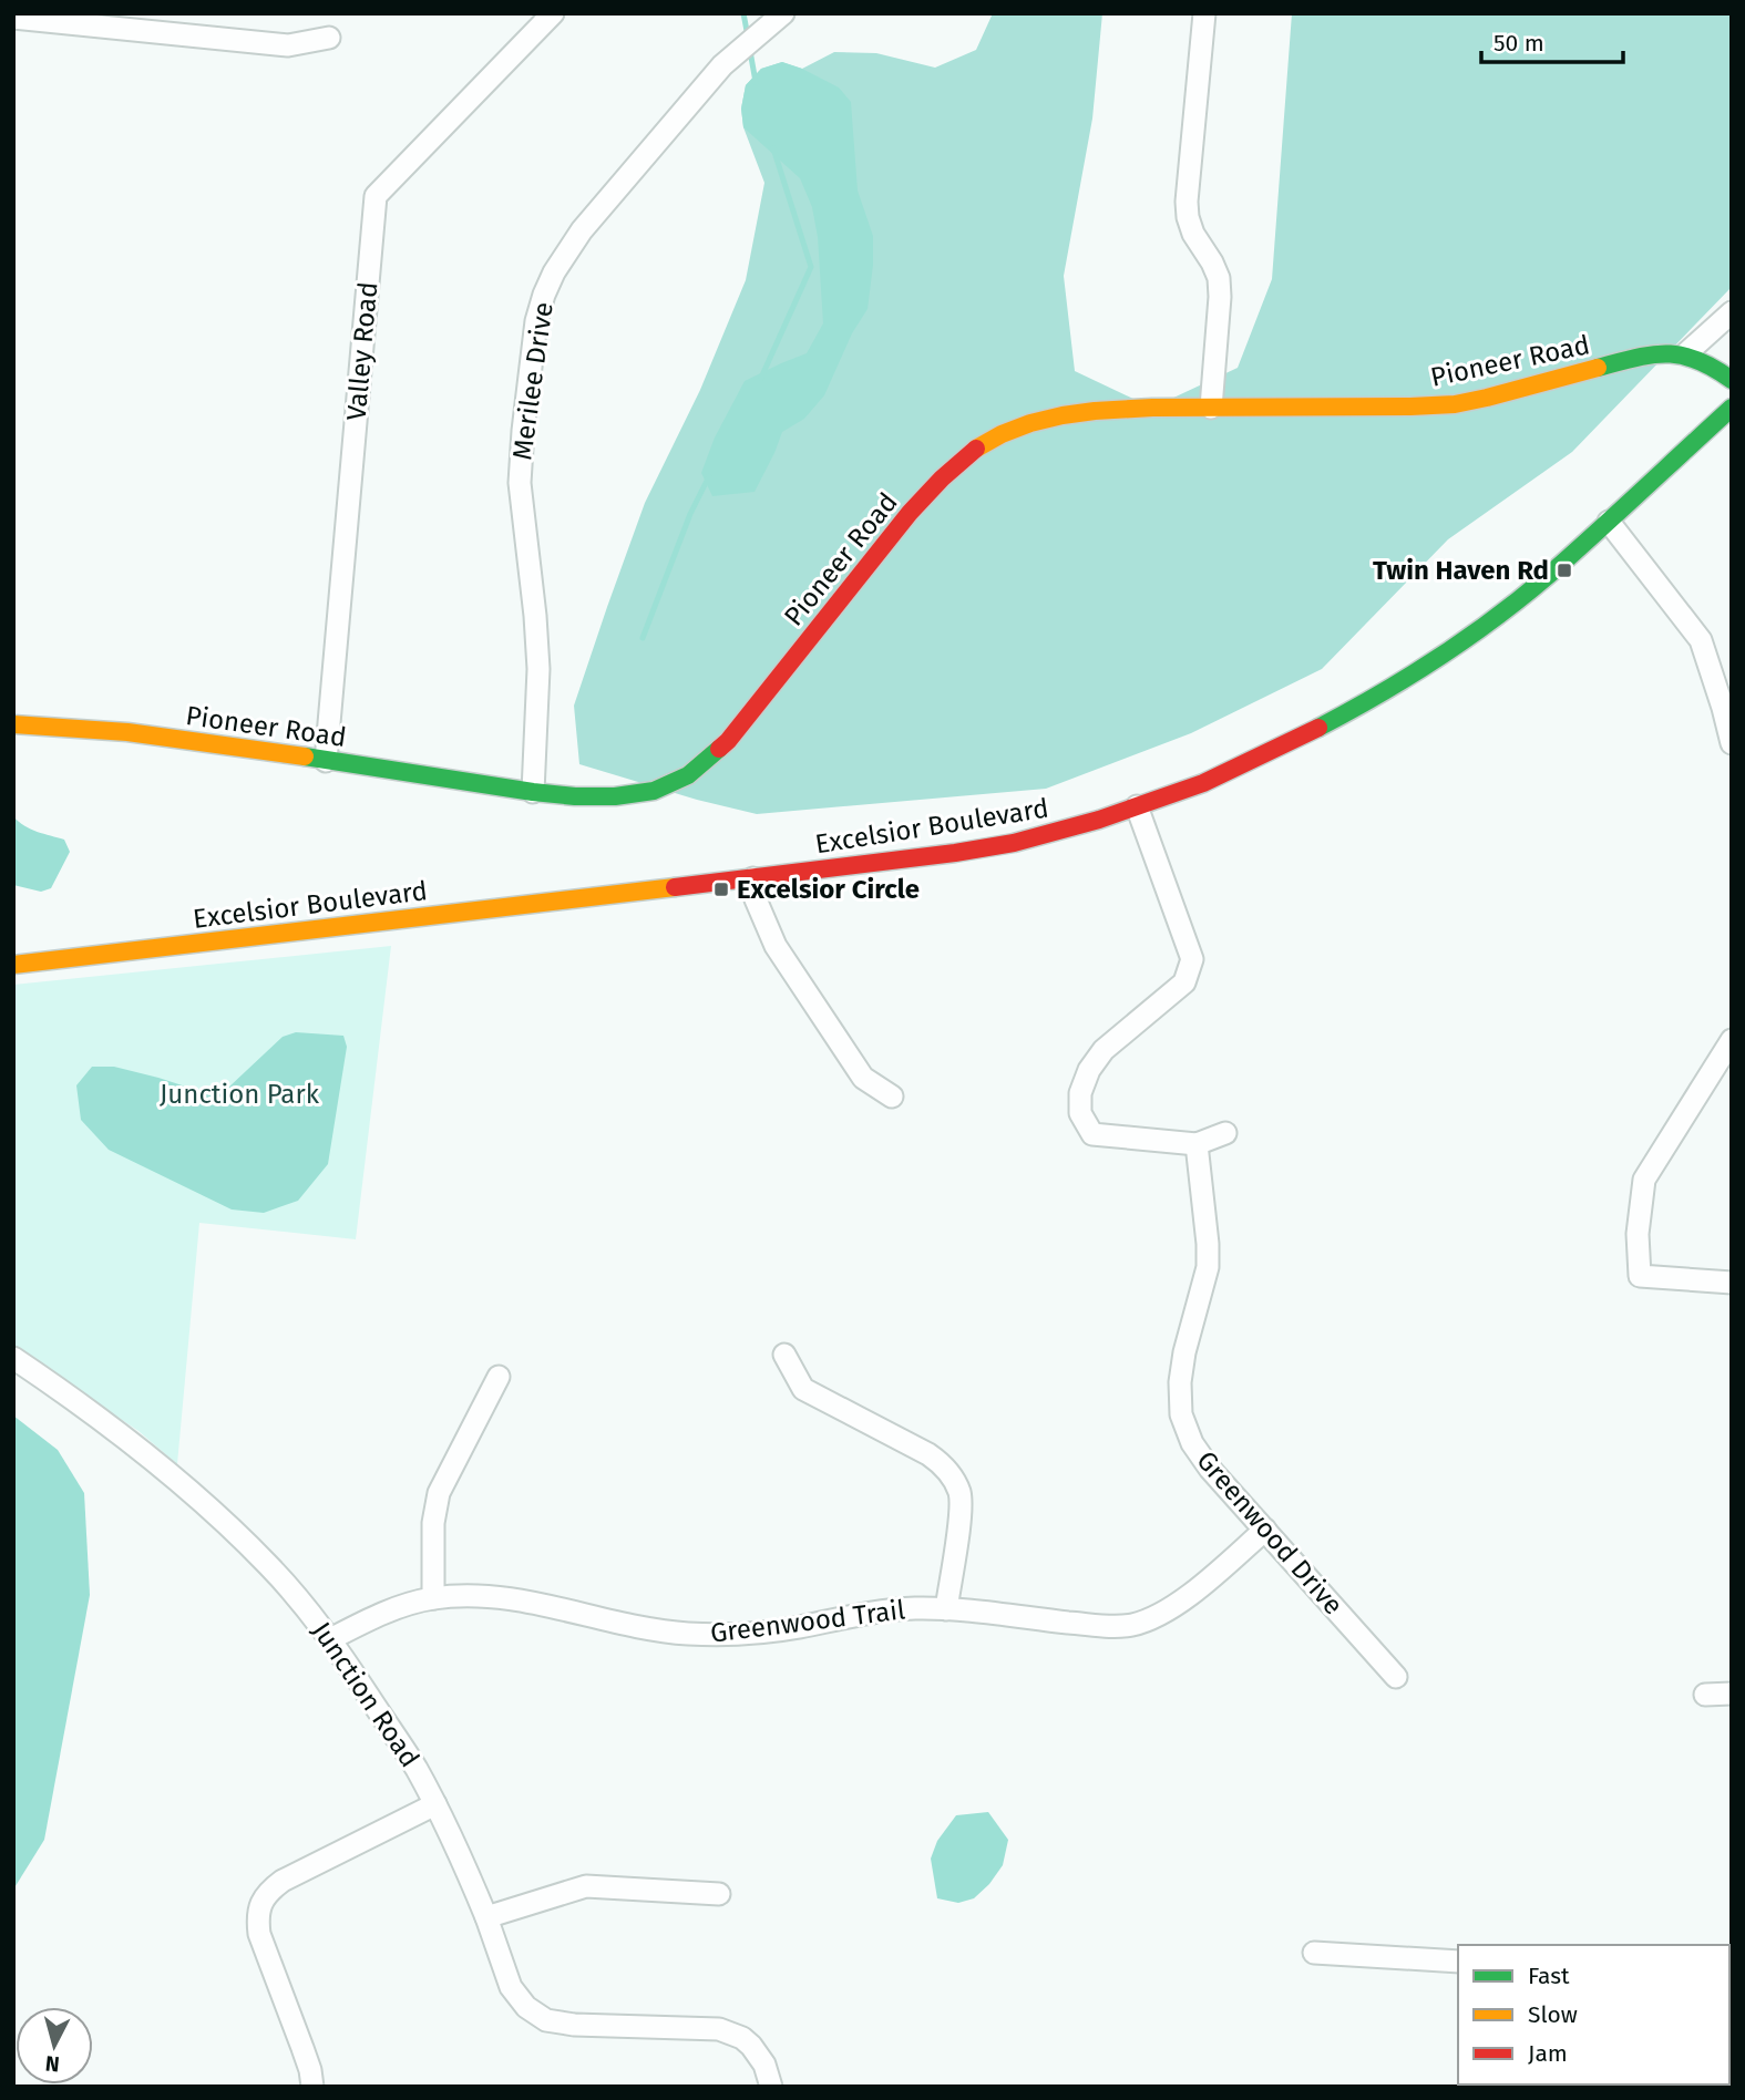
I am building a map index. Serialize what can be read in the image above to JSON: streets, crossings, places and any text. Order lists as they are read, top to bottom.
{
  "streets": {
    "street": [
      "Valley Road",
      "Pioneer Road",
      "Merilee Drive",
      "Excelsior Boulevard",
      "Greenwood Drive",
      "Greenwood Trail",
      "Junction Road"
    ]
  },
  "crossings": [
    ["Valley Road", "Pioneer Road"],
    ["Pioneer Road", "Merilee Drive"],
    ["Greenwood Drive", "Greenwood Trail"],
    ["Greenwood Trail", "Junction Road"]
  ],
  "parks": ["Junction Park"],
  "places": {
    "transit": ["Twin Haven Rd", "Excelsior Circle"]
  },
  "legend": ["Fast", "Slow", "Jam"],
  "scale_bar": "50 m",
  "north": "bottom"
}
